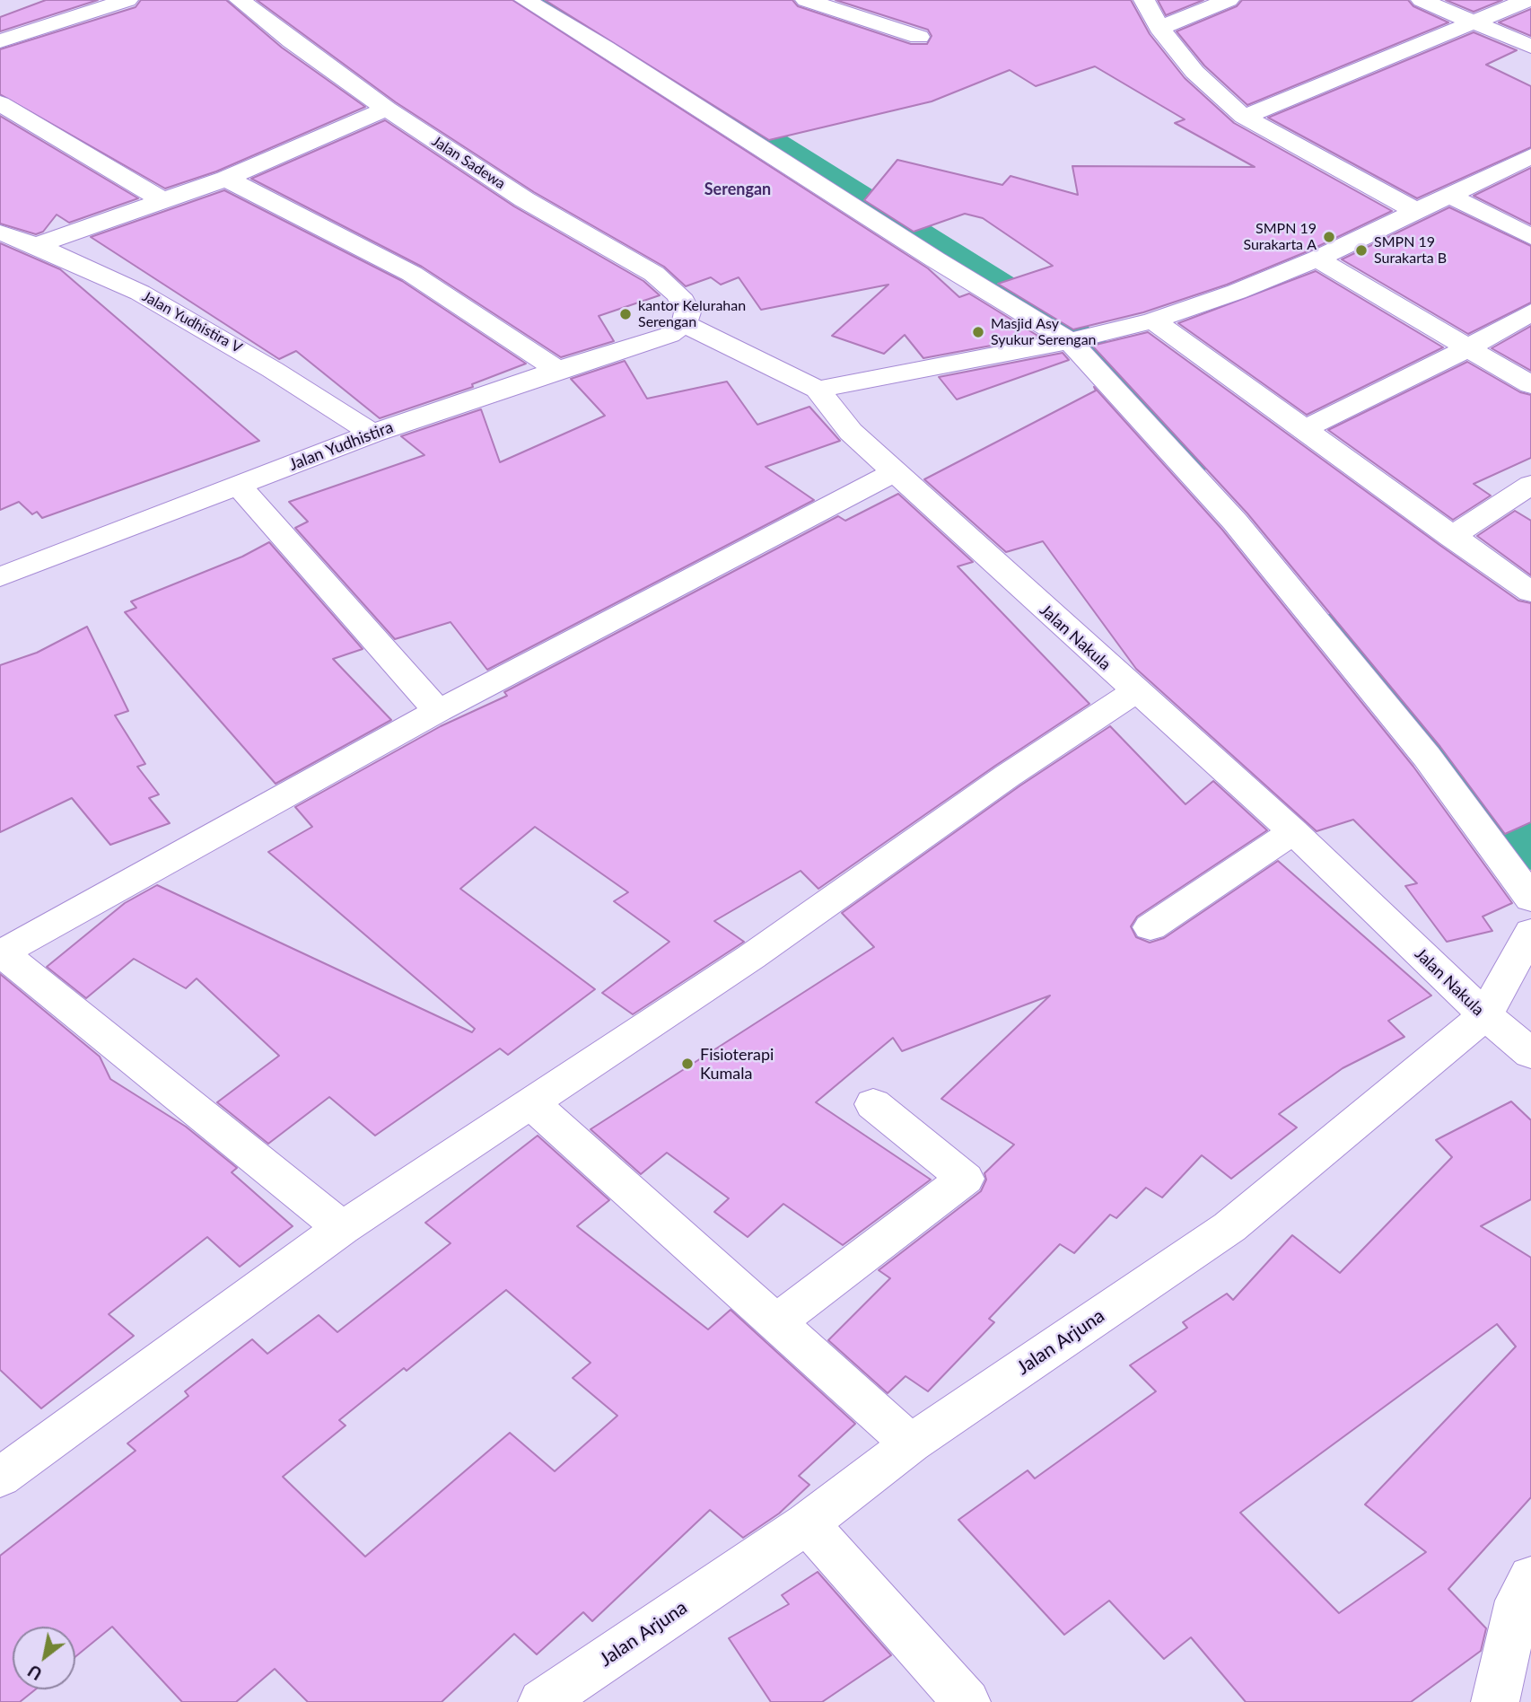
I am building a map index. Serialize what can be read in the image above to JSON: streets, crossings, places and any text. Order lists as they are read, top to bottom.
{
  "streets": {
    "street": [
      "Jalan Sadewa",
      "Jalan Yudhistira V",
      "Jalan Yudhistira",
      "Jalan Nakula",
      "Jalan Arjuna"
    ]
  },
  "crossings": [
    ["Jalan Sadewa", "Jalan Yudhistira"],
    ["Jalan Yudhistira V", "Jalan Yudhistira"],
    ["Jalan Nakula", "Jalan Arjuna"]
  ],
  "districts": ["Serengan"],
  "places": [
    "SMPN 19 Surakarta A",
    "SMPN 19 Surakarta B",
    "kantor Kelurahan Serengan",
    "Masjid Asy Syukur Serengan",
    "Fisioterapi Kumala"
  ],
  "north": "bottom left"
}
